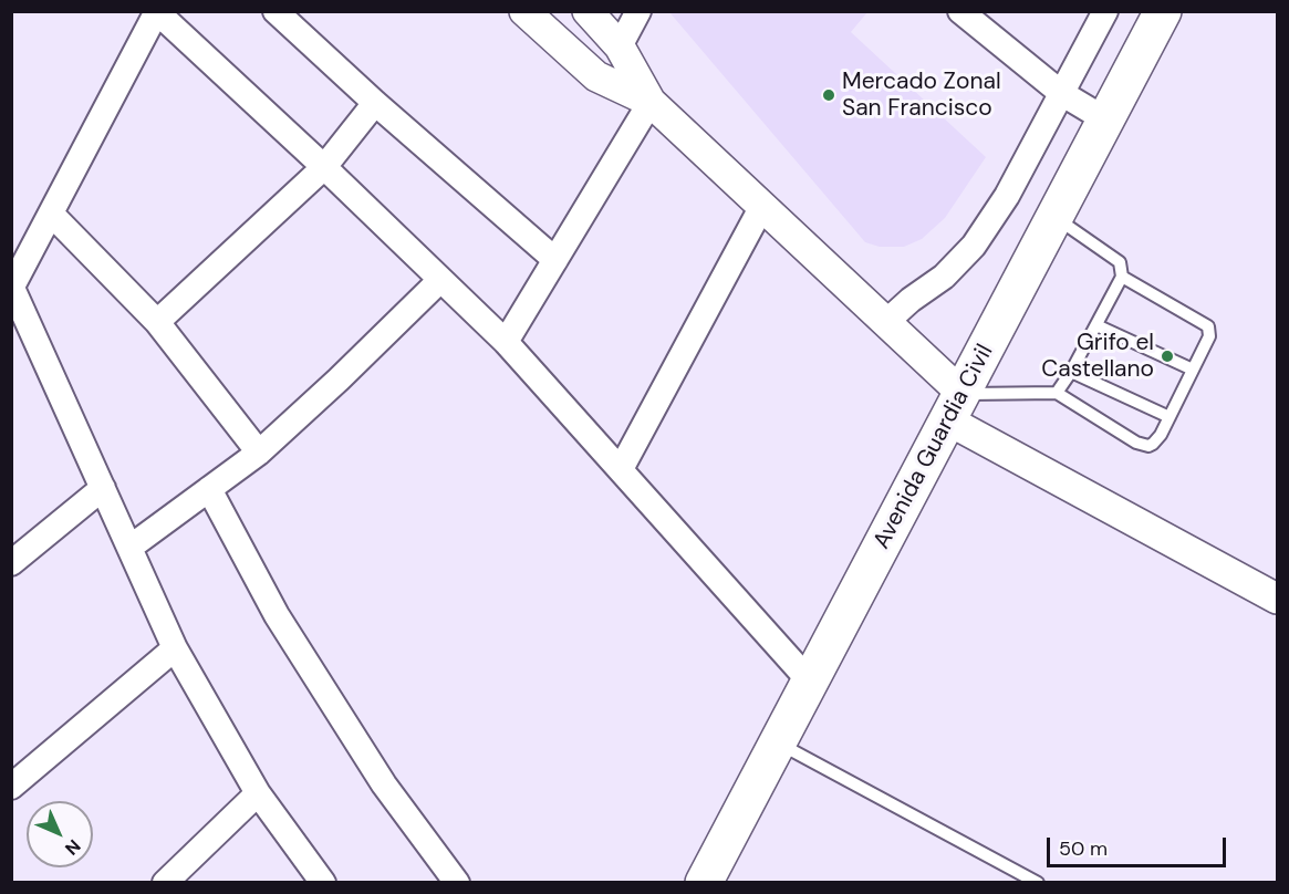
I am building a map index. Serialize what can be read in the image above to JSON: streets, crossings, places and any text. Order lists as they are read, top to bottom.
{
  "streets": {
    "highway": ["Avenida Guardia Civil"]
  },
  "places": ["Mercado Zonal San Francisco", "Grifo el Castellano"],
  "scale_bar": "50 m",
  "north": "bottom right"
}
